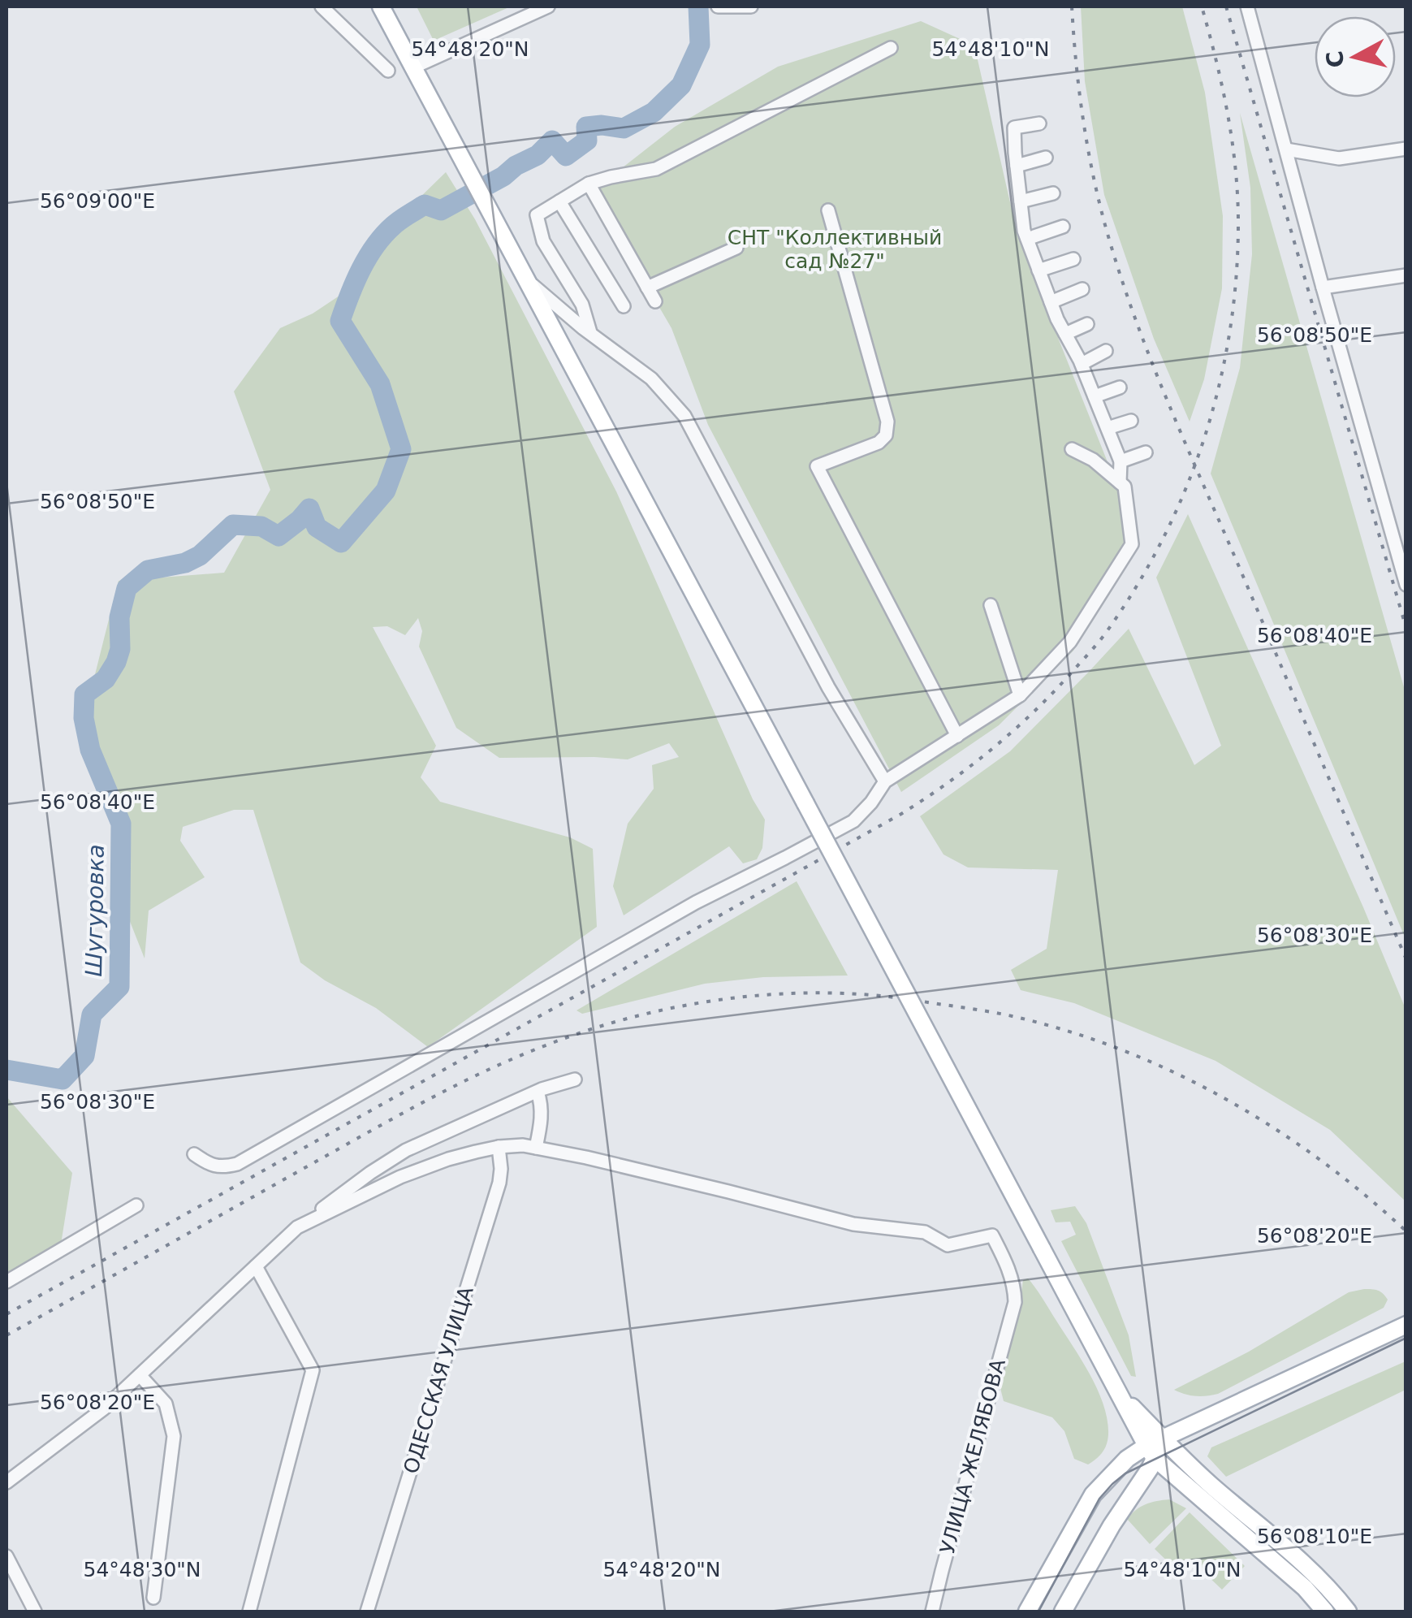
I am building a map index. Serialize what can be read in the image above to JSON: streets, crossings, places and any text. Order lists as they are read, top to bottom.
{
  "streets": {
    "street": ["ОДЕССКАЯ УЛИЦА", "УЛИЦА ЖЕЛЯБОВА"]
  },
  "water": ["Шугуровка"],
  "parks": ["СНТ \"Коллективный сад №27\""],
  "north": "left",
  "coordinates": [
    "54°48'20\"N",
    "54°48'10\"N",
    "56°09'00\"E",
    "56°08'50\"E",
    "56°08'40\"E",
    "56°08'30\"E",
    "56°08'20\"E",
    "56°08'10\"E",
    "54°48'30\"N"
  ]
}
